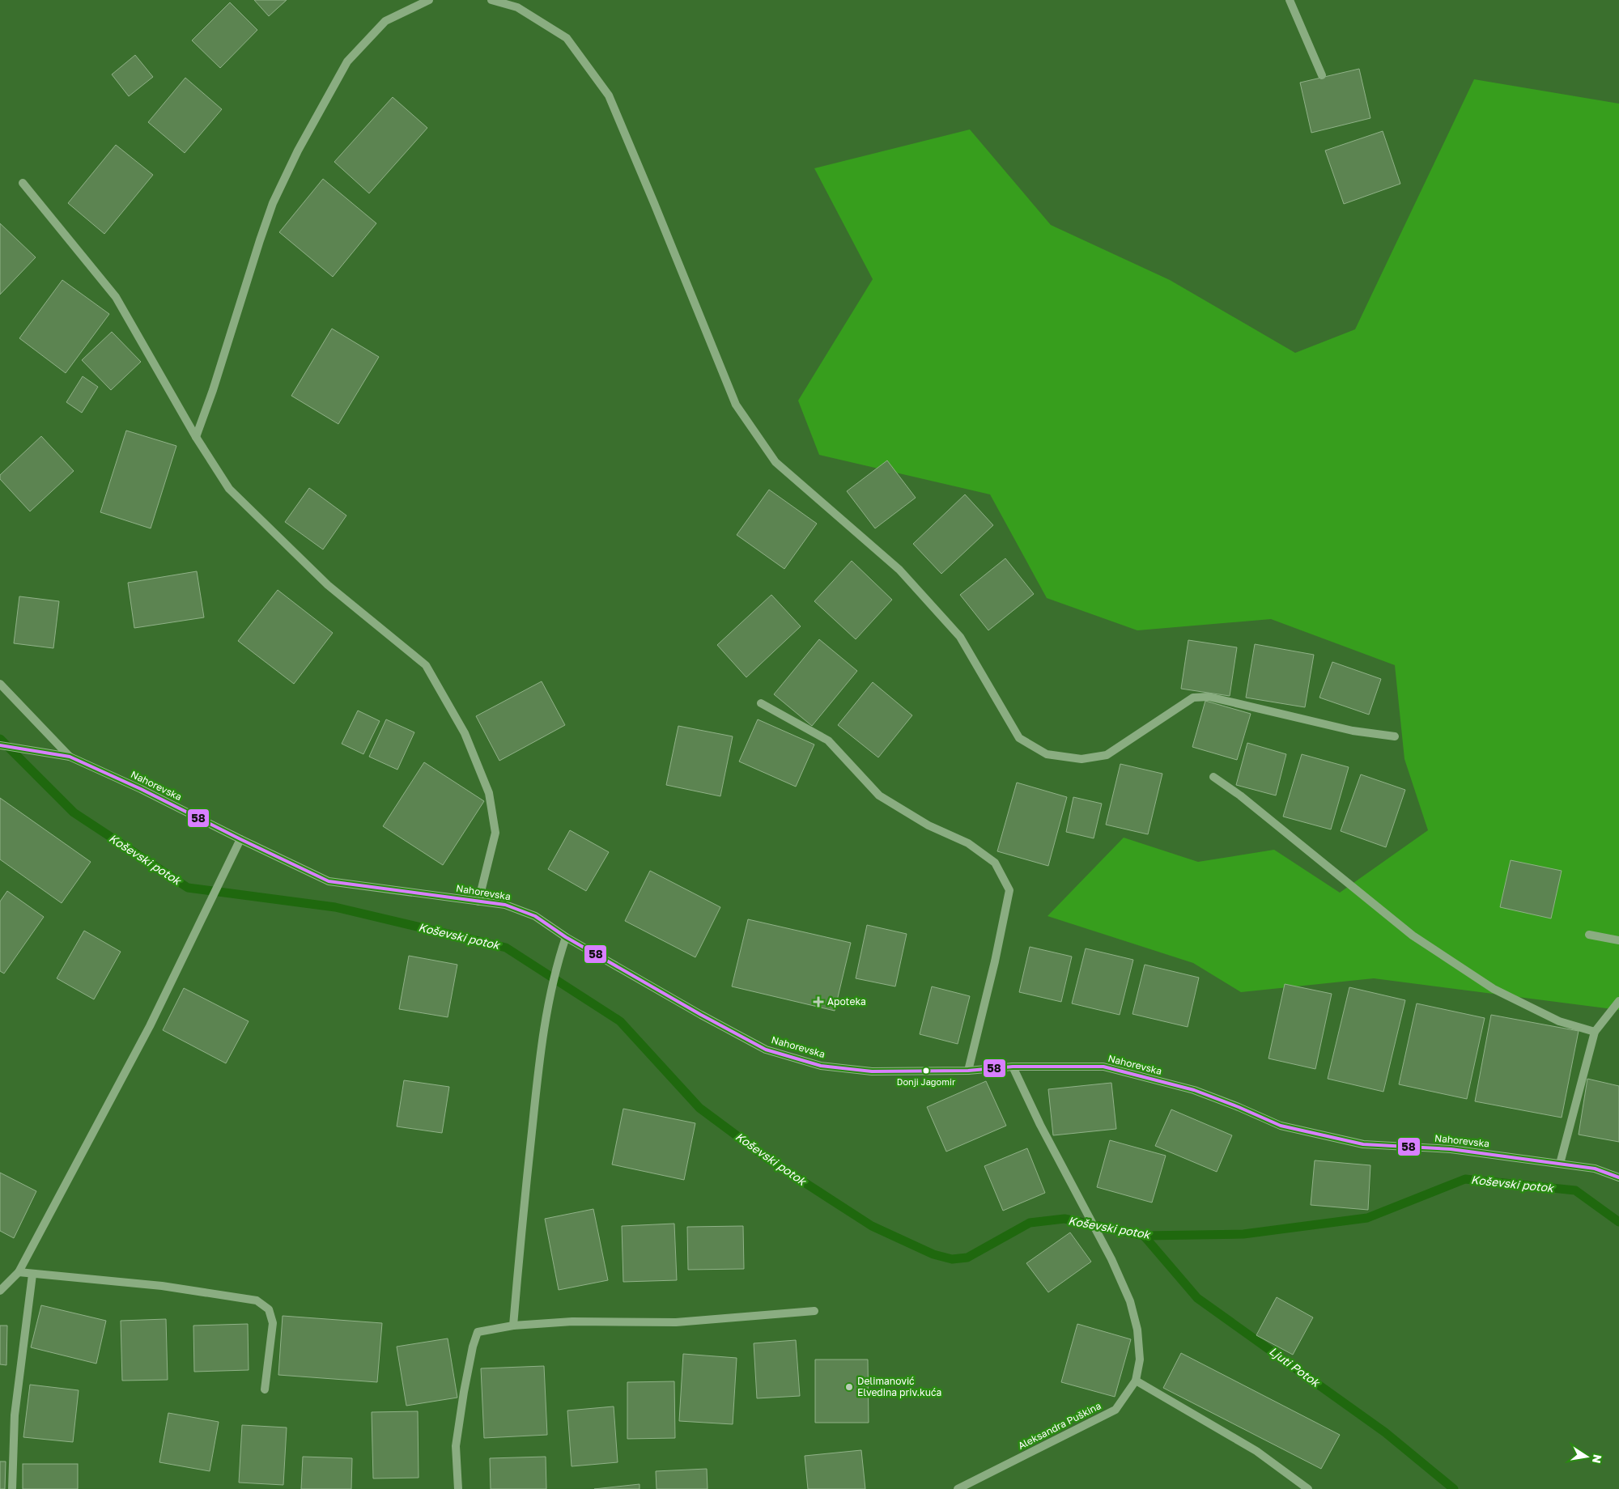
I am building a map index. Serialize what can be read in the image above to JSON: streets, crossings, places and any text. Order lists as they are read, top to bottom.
{
  "streets": {
    "street": ["Nahorevska", "Aleksandra Puškina"]
  },
  "crossings": [
    ["Nahorevska", "Aleksandra Puškina"]
  ],
  "water": ["Koševski potok", "Ljuti Potok"],
  "places": {
    "health": ["Apoteka"],
    "other": ["Donji Jagomir", "Delimanović Elvedina priv.kuća"]
  },
  "lines": ["transit line 58"],
  "north": "right"
}
